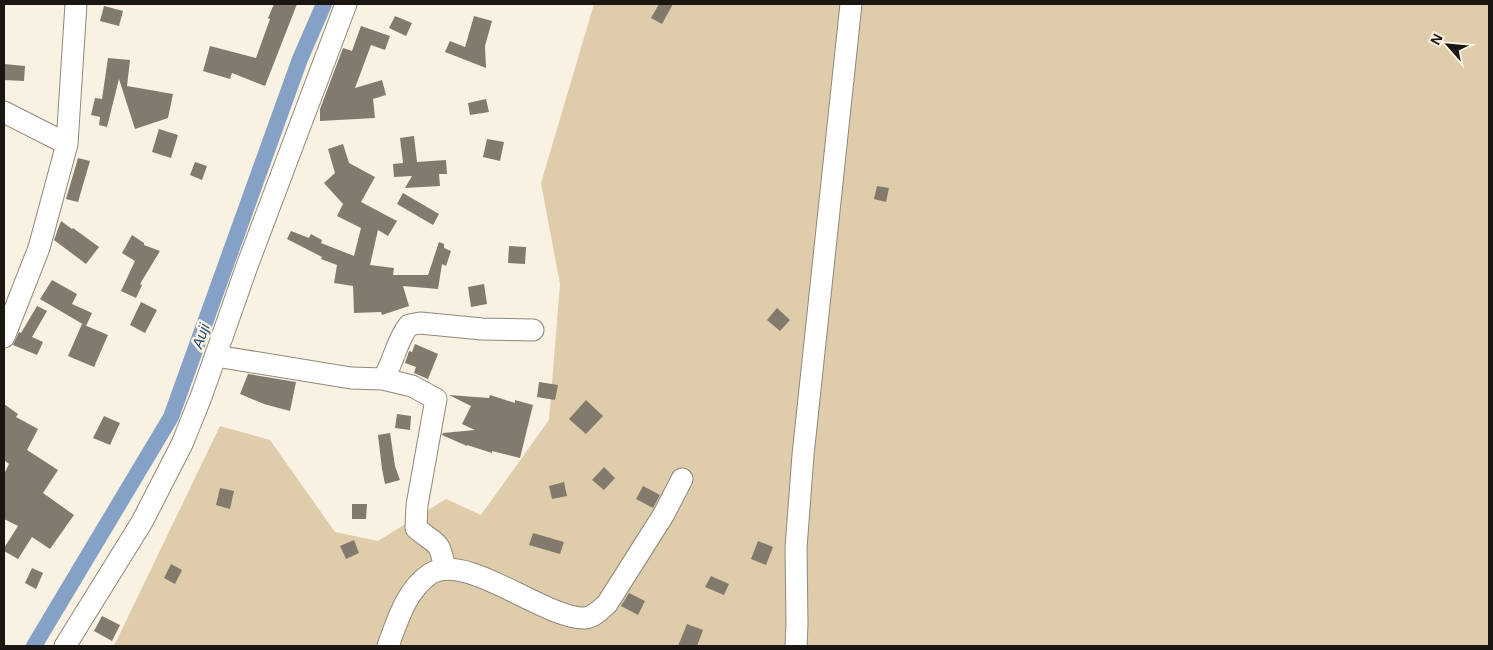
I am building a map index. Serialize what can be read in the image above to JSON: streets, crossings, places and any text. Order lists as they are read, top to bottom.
{
  "water": ["Auji"],
  "north": "top left"
}
